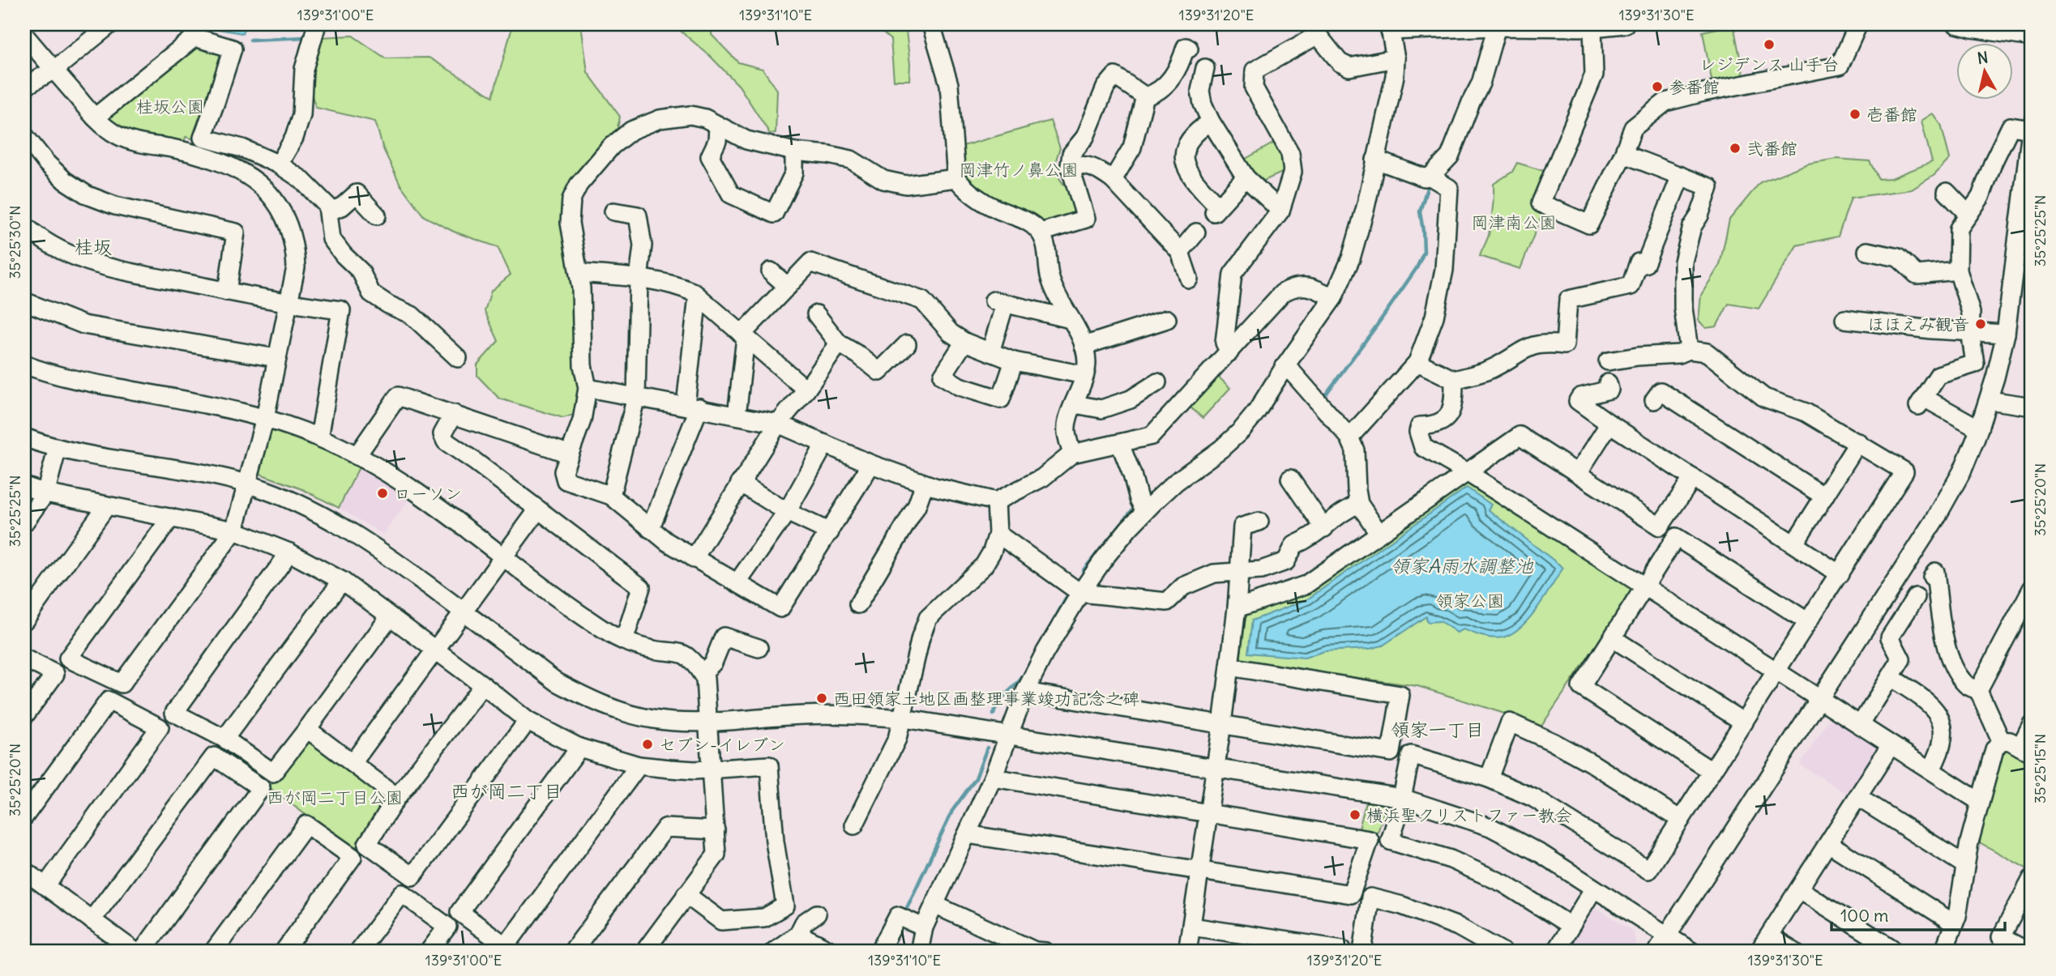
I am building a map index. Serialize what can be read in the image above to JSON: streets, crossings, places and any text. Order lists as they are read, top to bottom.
{
  "districts": ["桂坂", "領家一丁目", "西が岡二丁目"],
  "water": ["領家A雨水調整池"],
  "parks": [
    "桂坂公園",
    "岡津竹ノ鼻公園",
    "岡津南公園",
    "領家公園",
    "西が岡二丁目公園"
  ],
  "places": [
    "レジデンス 山手台",
    "参番館",
    "壱番館",
    "弐番館",
    "ほほえみ観音",
    "ローソン",
    "西田領家土地区画整理事業竣功記念之碑",
    "セブン-イレブン",
    "横浜聖クリストファー教会"
  ],
  "scale_bar": "100 m",
  "north": "top",
  "coordinates": [
    "139°31'00\"E",
    "139°31'10\"E",
    "139°31'20\"E",
    "139°31'30\"E",
    "35°25'25\"N",
    "35°25'30\"N",
    "35°25'20\"N",
    "35°25'15\"N"
  ]
}
